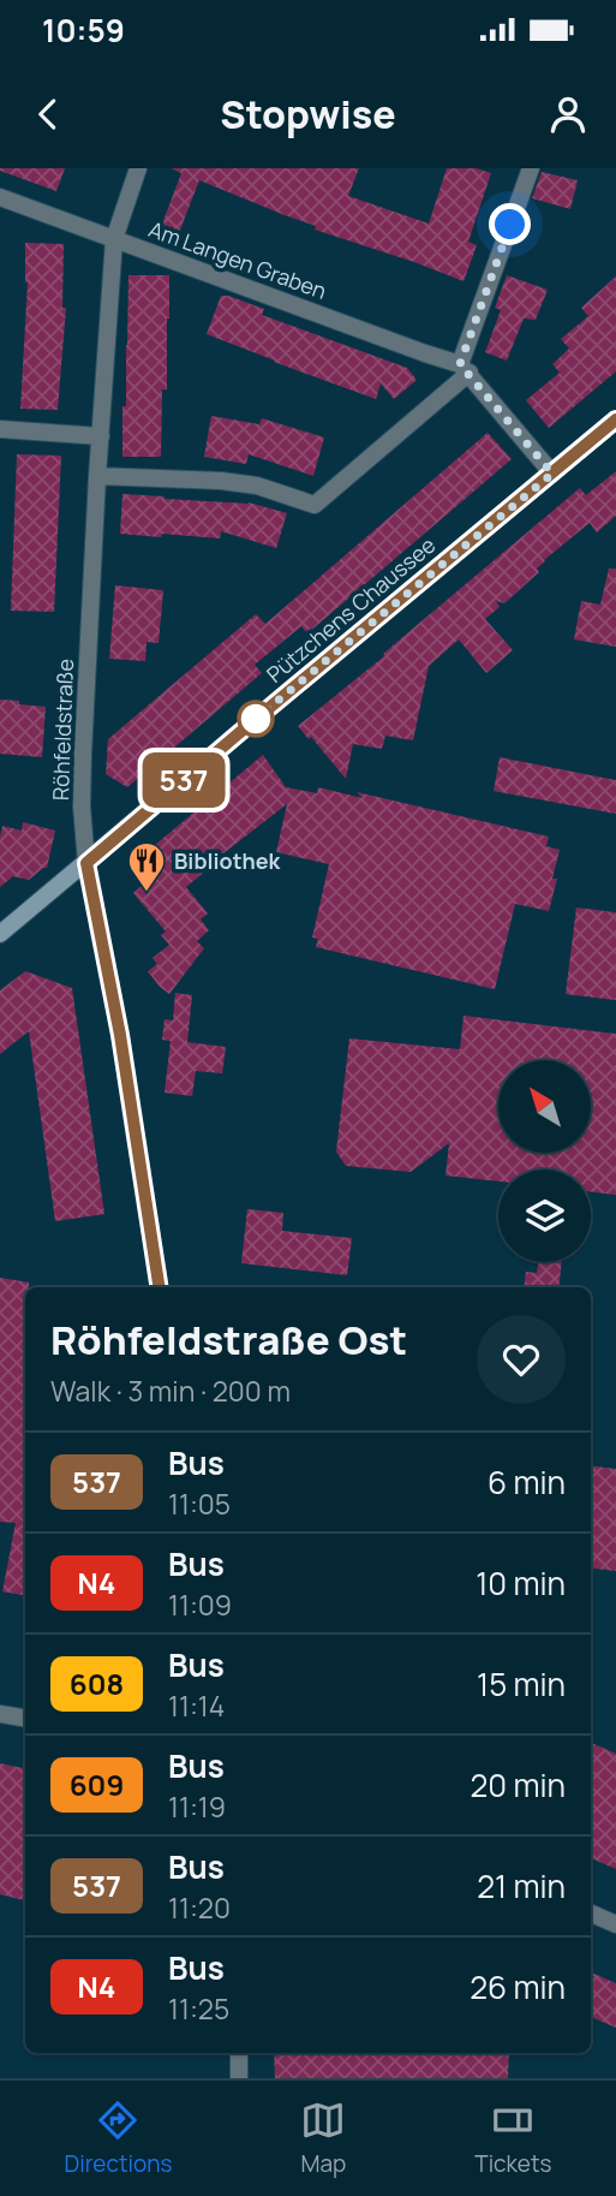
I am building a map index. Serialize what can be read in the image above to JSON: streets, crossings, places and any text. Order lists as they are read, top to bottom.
{
  "streets": {
    "street": ["Am Langen Graben", "Pützchens Chaussee", "Röhfeldstraße"]
  },
  "crossings": [
    ["Am Langen Graben", "Röhfeldstraße"],
    ["Pützchens Chaussee", "Röhfeldstraße"]
  ],
  "places": {
    "restaurant": ["Bibliothek"]
  },
  "lines": ["bus line 537"],
  "north": "top left",
  "page": {
    "status": "10:59",
    "header": "Stopwise",
    "on_map": "537",
    "heading": ["Röhfeldstraße Ost", "Walk · 3 min · 200 m"],
    "list": [
      {
        "mark": "537",
        "name": "Bus",
        "note": "11:05",
        "value": "6 min"
      },
      {
        "mark": "N4",
        "name": "Bus",
        "note": "11:09",
        "value": "10 min"
      },
      {
        "mark": "608",
        "name": "Bus",
        "note": "11:14",
        "value": "15 min"
      },
      {
        "mark": "609",
        "name": "Bus",
        "note": "11:19",
        "value": "20 min"
      },
      {
        "mark": "537",
        "name": "Bus",
        "note": "11:20",
        "value": "21 min"
      },
      {
        "mark": "N4",
        "name": "Bus",
        "note": "11:25",
        "value": "26 min"
      }
    ],
    "tabs": ["Directions", "Map", "Tickets"]
  }
}
